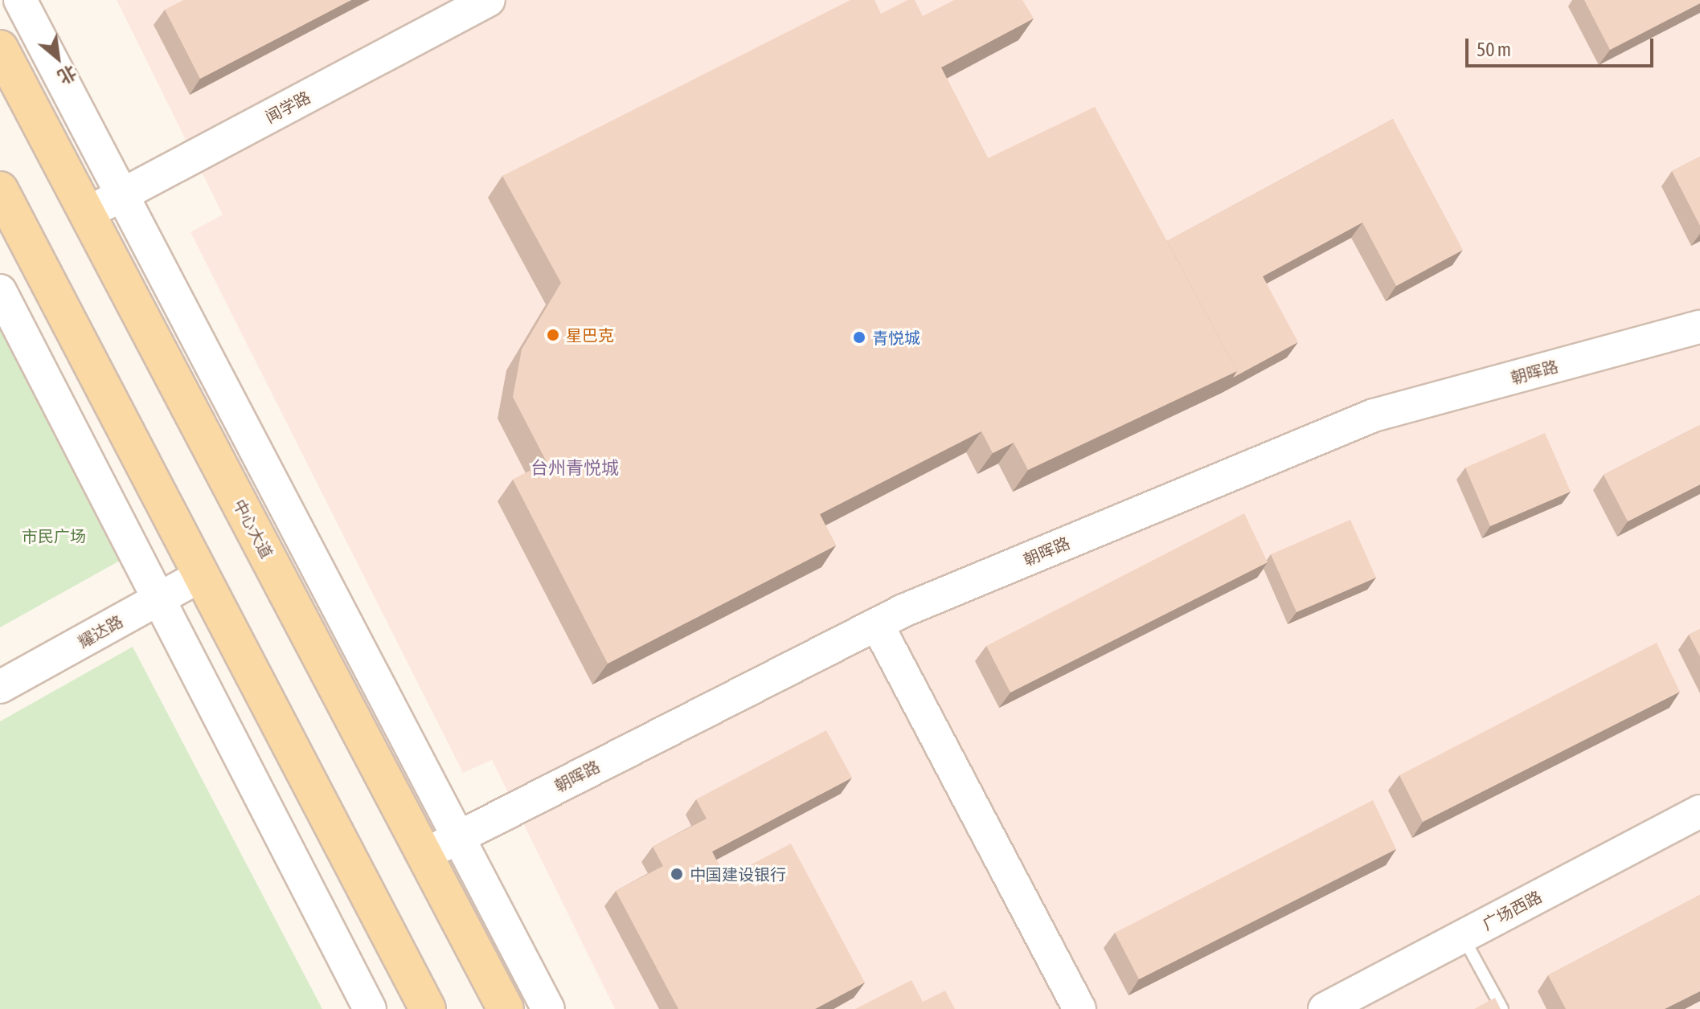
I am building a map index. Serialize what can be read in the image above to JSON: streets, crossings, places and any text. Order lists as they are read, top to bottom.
{
  "streets": {
    "main road": ["中心大道"],
    "street": [
      "闻学路",
      "朝晖路",
      "耀达路",
      "广场西路"
    ]
  },
  "crossings": [
    ["闻学路", "中心大道"],
    ["朝晖路", "中心大道"]
  ],
  "districts": ["台州青悦城"],
  "parks": ["市民广场"],
  "places": ["星巴克", "青悦城", "中国建设银行"],
  "scale_bar": "50 m",
  "north": "bottom right"
}
